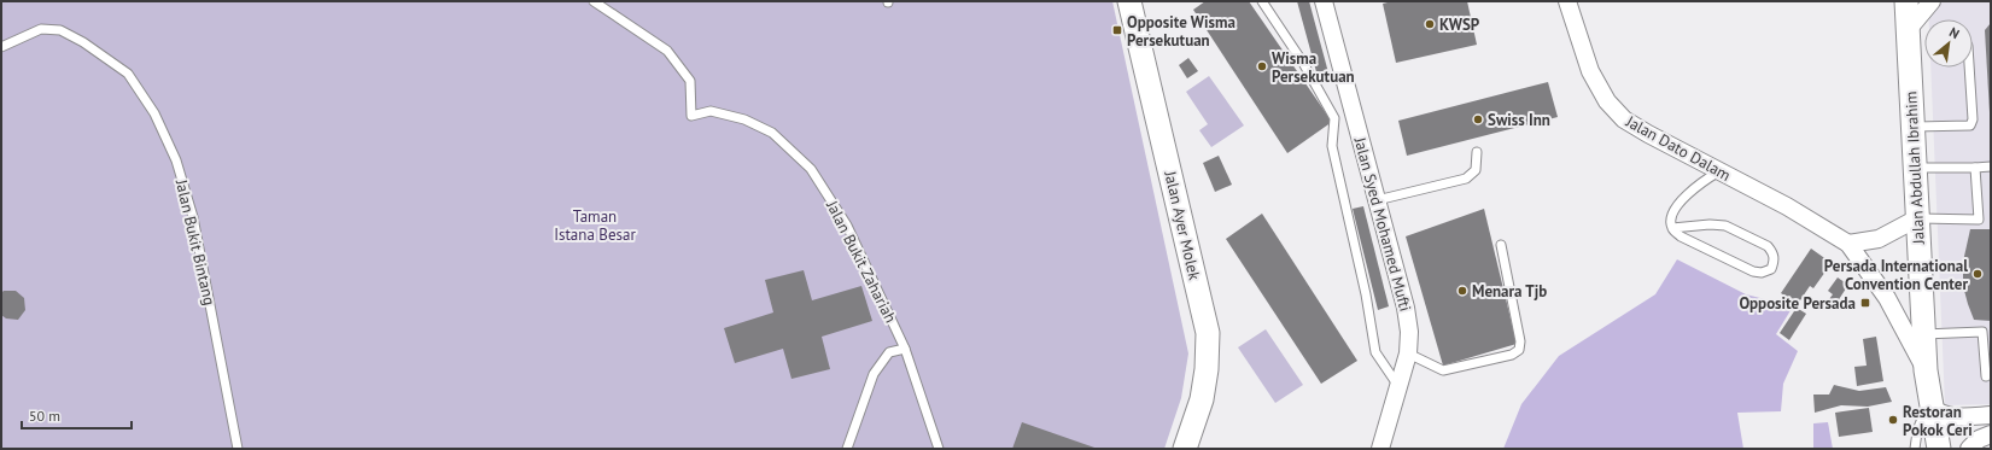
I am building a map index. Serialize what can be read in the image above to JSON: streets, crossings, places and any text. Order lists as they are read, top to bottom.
{
  "streets": {
    "street": [
      "Jalan Dato Dalam",
      "Jalan Abdullah Ibrahim",
      "Jalan Syed Mohamed Mufti",
      "Jalan Ayer Molek"
    ],
    "lane": ["Jalan Bukit Bintang", "Jalan Bukit Zahariah"]
  },
  "crossings": [
    ["Jalan Dato Dalam", "Jalan Abdullah Ibrahim"]
  ],
  "parks": ["Taman Istana Besar"],
  "places": {
    "other": [
      "KWSP",
      "Wisma Persekutuan",
      "Swiss Inn",
      "Persada International Convention Center",
      "Menara Tjb",
      "Restoran Pokok Ceri"
    ],
    "transit": ["Opposite Wisma Persekutuan", "Opposite Persada"]
  },
  "scale_bar": "50 m",
  "north": "top right"
}
